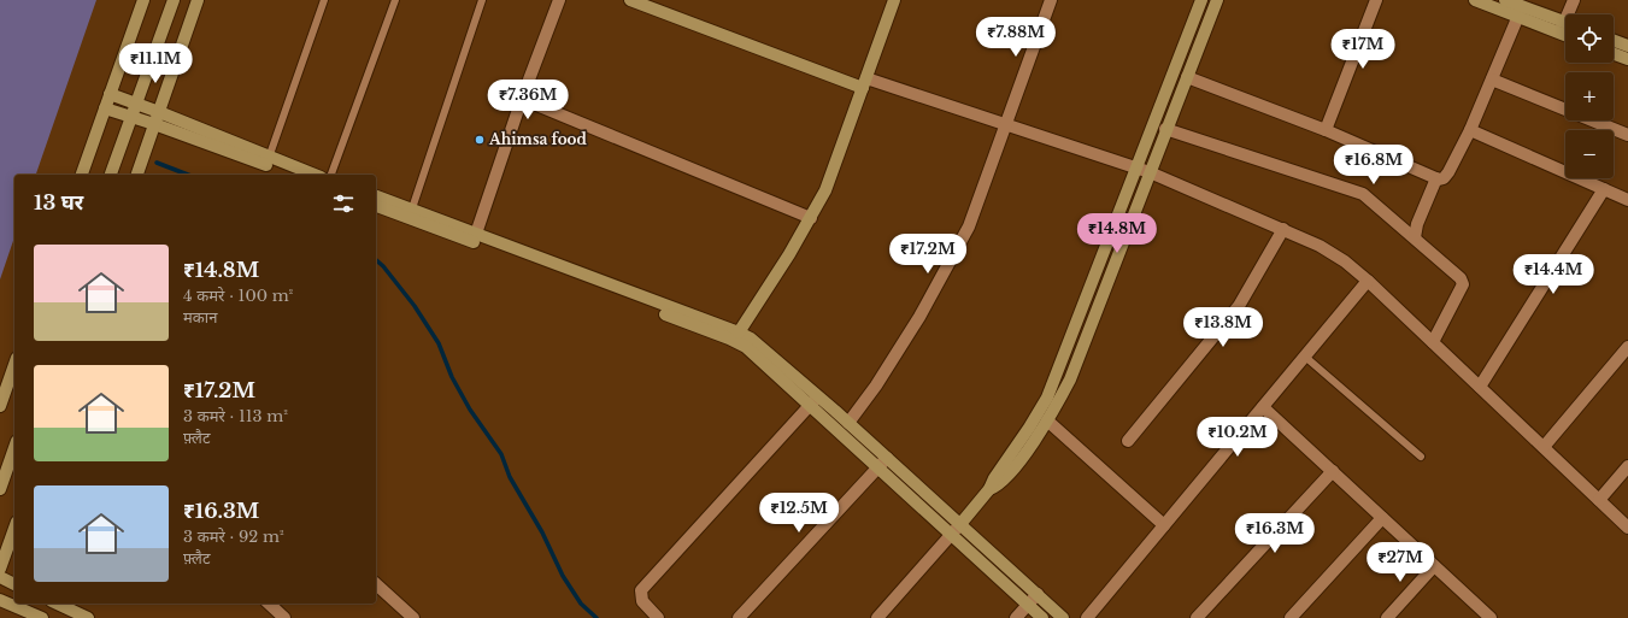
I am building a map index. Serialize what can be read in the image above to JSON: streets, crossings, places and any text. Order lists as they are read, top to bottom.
{
  "places": ["Ahimsa food"],
  "page": {
    "map_buttons": ["+", "−"],
    "price": [
      "₹7.88M",
      "₹17M",
      "₹11.1M",
      "₹7.36M",
      "₹16.8M",
      "₹14.8M",
      "₹17.2M",
      "₹14.4M",
      "₹13.8M",
      "₹10.2M",
      "₹12.5M",
      "₹16.3M",
      "₹27M"
    ],
    "heading": "13 घर",
    "list": [
      {
        "name": "₹14.8M",
        "note": "4 कमरे · 100 m² · मकान"
      },
      {
        "name": "₹17.2M",
        "note": "3 कमरे · 113 m² · फ़्लैट"
      },
      {
        "name": "₹16.3M",
        "note": "3 कमरे · 92 m² · फ़्लैट"
      }
    ]
  }
}
